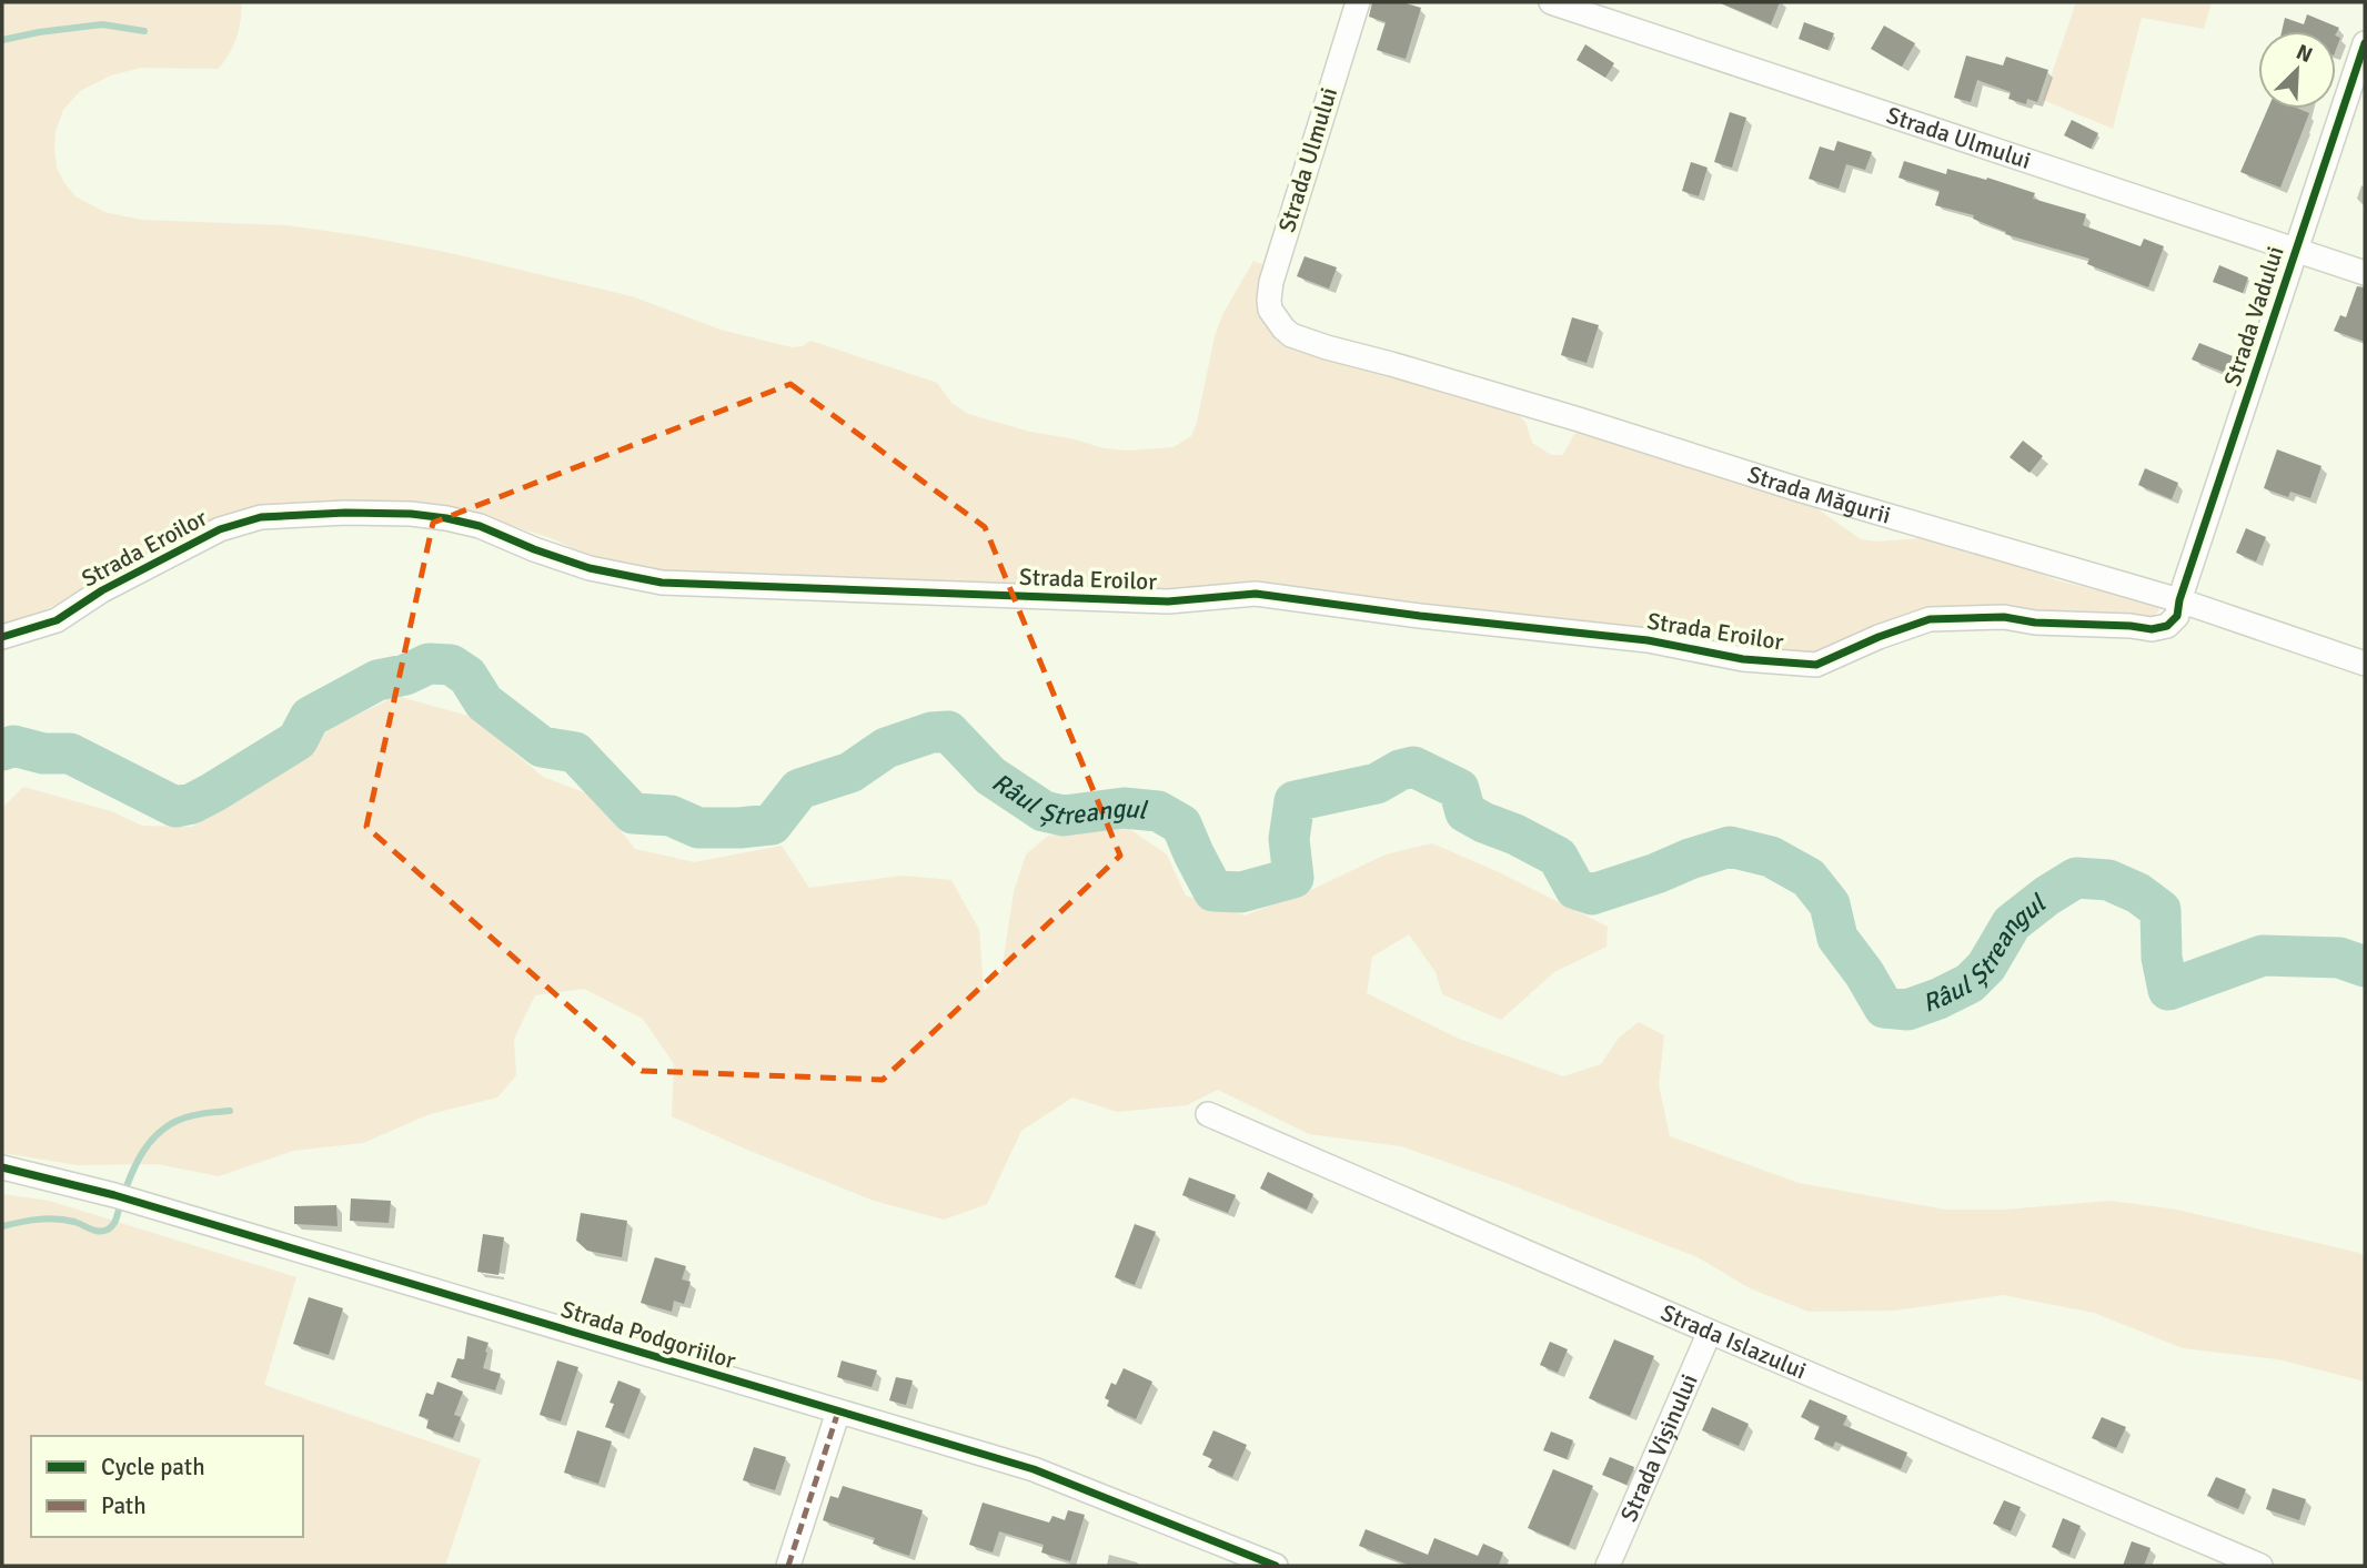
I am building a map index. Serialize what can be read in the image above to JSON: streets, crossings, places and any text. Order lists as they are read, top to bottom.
{
  "streets": {
    "street": [
      "Strada Ulmului",
      "Strada Vadului",
      "Strada Măgurii",
      "Strada Eroilor",
      "Strada Podgoriilor",
      "Strada Islazului",
      "Strada Vișinului"
    ]
  },
  "crossings": [
    ["Strada Ulmului", "Strada Vadului"],
    ["Strada Ulmului", "Strada Măgurii"],
    ["Strada Vadului", "Strada Măgurii"],
    ["Strada Vadului", "Strada Eroilor"],
    ["Strada Măgurii", "Strada Eroilor"],
    ["Strada Islazului", "Strada Vișinului"]
  ],
  "water": ["Râul Ștreangul"],
  "legend": ["Cycle path", "Path"],
  "north": "top right"
}
